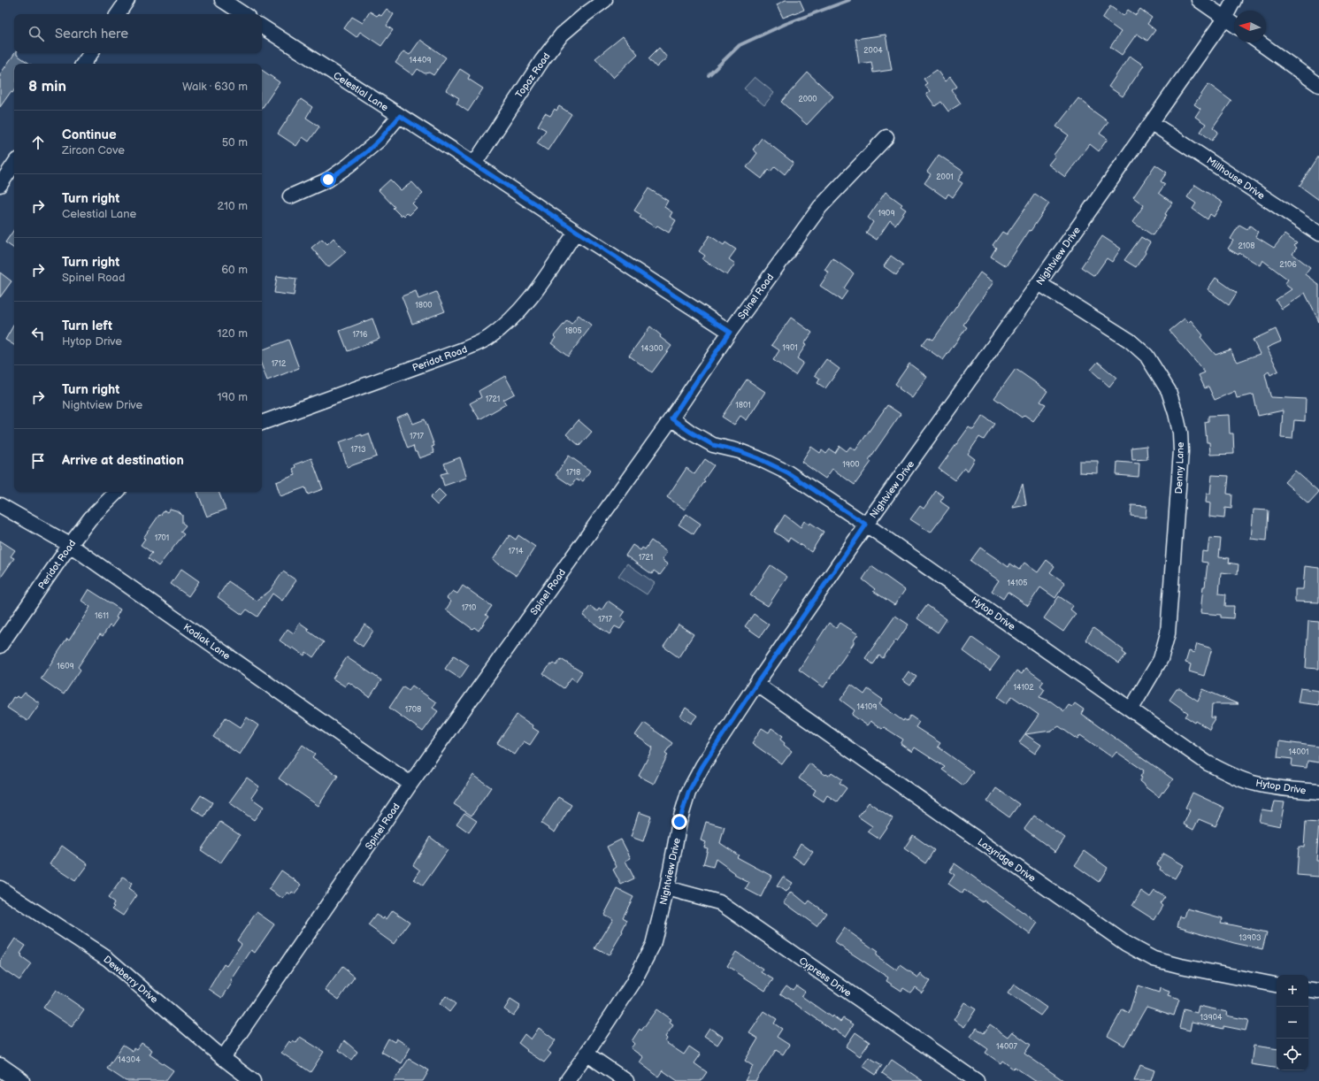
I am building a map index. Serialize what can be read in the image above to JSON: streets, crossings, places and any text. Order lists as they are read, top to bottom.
{
  "streets": {
    "street": [
      "Topaz Road",
      "Celestial Lane",
      "Millhouse Drive",
      "Nightview Drive",
      "Spinel Road",
      "Peridot Road",
      "Denny Lane",
      "Hytop Drive",
      "Kodiak Lane",
      "Lazyridge Drive",
      "Cypress Drive",
      "Dewberry Drive"
    ]
  },
  "crossings": [
    ["Topaz Road", "Celestial Lane"],
    ["Celestial Lane", "Spinel Road"],
    ["Celestial Lane", "Peridot Road"],
    ["Millhouse Drive", "Nightview Drive"],
    ["Nightview Drive", "Denny Lane"],
    ["Nightview Drive", "Hytop Drive"],
    ["Nightview Drive", "Lazyridge Drive"],
    ["Nightview Drive", "Cypress Drive"],
    ["Spinel Road", "Hytop Drive"],
    ["Spinel Road", "Kodiak Lane"],
    ["Spinel Road", "Dewberry Drive"],
    ["Peridot Road", "Kodiak Lane"],
    ["Denny Lane", "Hytop Drive"]
  ],
  "house_numbers": [
    "2004",
    "14409",
    "2000",
    "2001",
    "1909",
    "2108",
    "2106",
    "1800",
    "1805",
    "1716",
    "1901",
    "14300",
    "1712",
    "1721",
    "1801",
    "1717",
    "1713",
    "1900",
    "1718",
    "1701",
    "1714",
    "1721",
    "14105",
    "1710",
    "1611",
    "1717",
    "1609",
    "14102",
    "14109",
    "1708",
    "14001",
    "13903",
    "13904",
    "14007",
    "14304"
  ],
  "north": "left",
  "page": {
    "search": "Search here",
    "heading": ["8 min", "Walk · 630 m"],
    "list": [
      ["Continue", "Zircon Cove", "50 m"],
      ["Turn right", "Celestial Lane", "210 m"],
      ["Turn right", "Spinel Road", "60 m"],
      ["Turn left", "Hytop Drive", "120 m"],
      ["Turn right", "Nightview Drive", "190 m"],
      "Arrive at destination"
    ],
    "map_buttons": ["+", "−"]
  }
}
